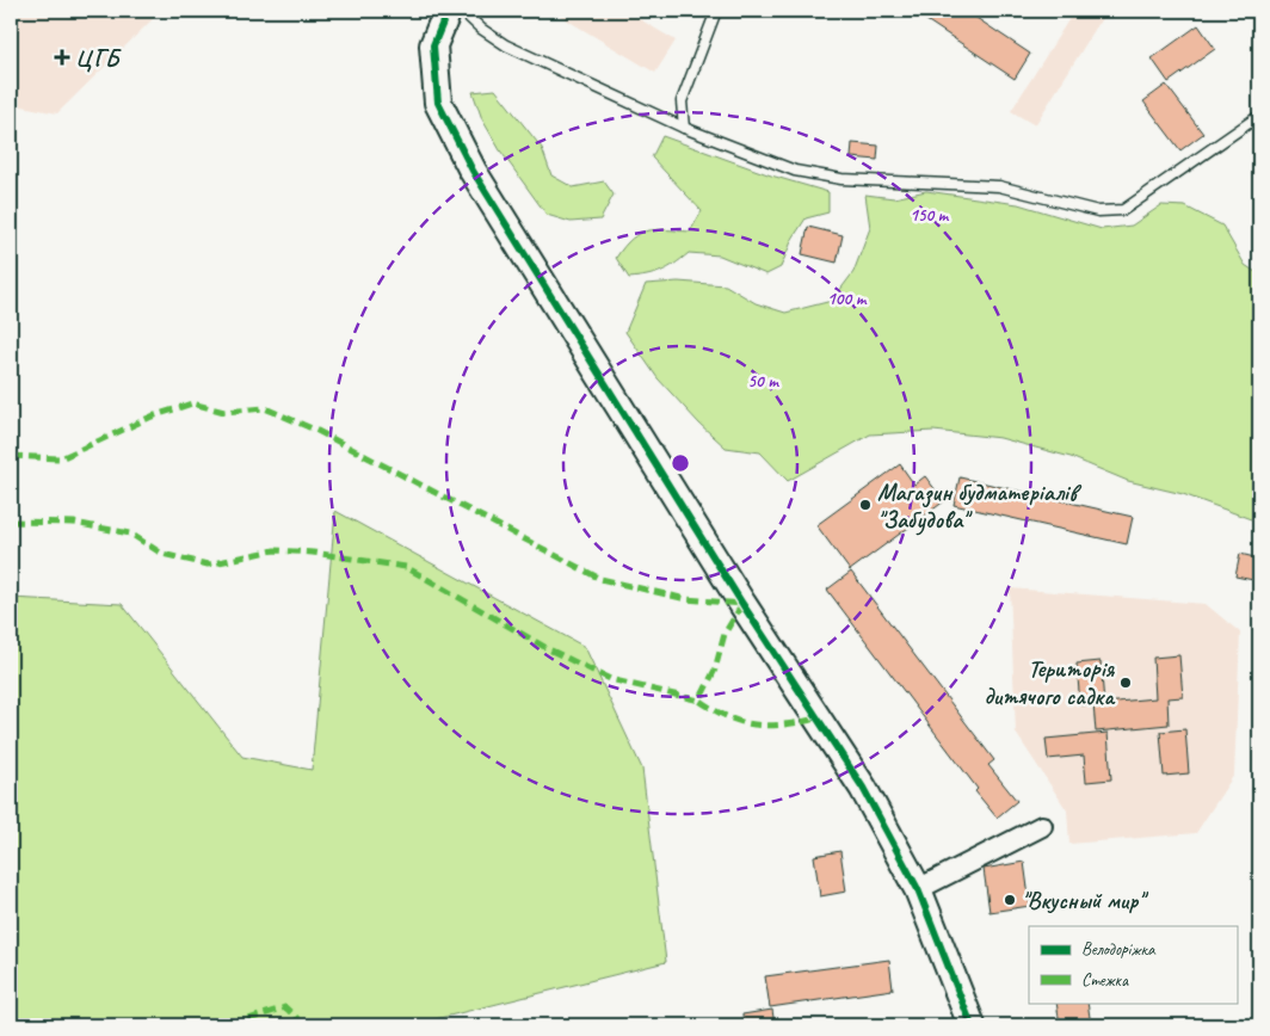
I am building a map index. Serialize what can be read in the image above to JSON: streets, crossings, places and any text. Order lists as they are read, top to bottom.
{
  "places": {
    "health": ["ЦГБ"],
    "other": ["Магазин будматеріалів \"Забудова\"", "Територія дитячого садка", "\"Вкусный мир\""]
  },
  "legend": ["Велодоріжка", "Стежка"],
  "rings": ["150 m", "100 m", "50 m"]
}
